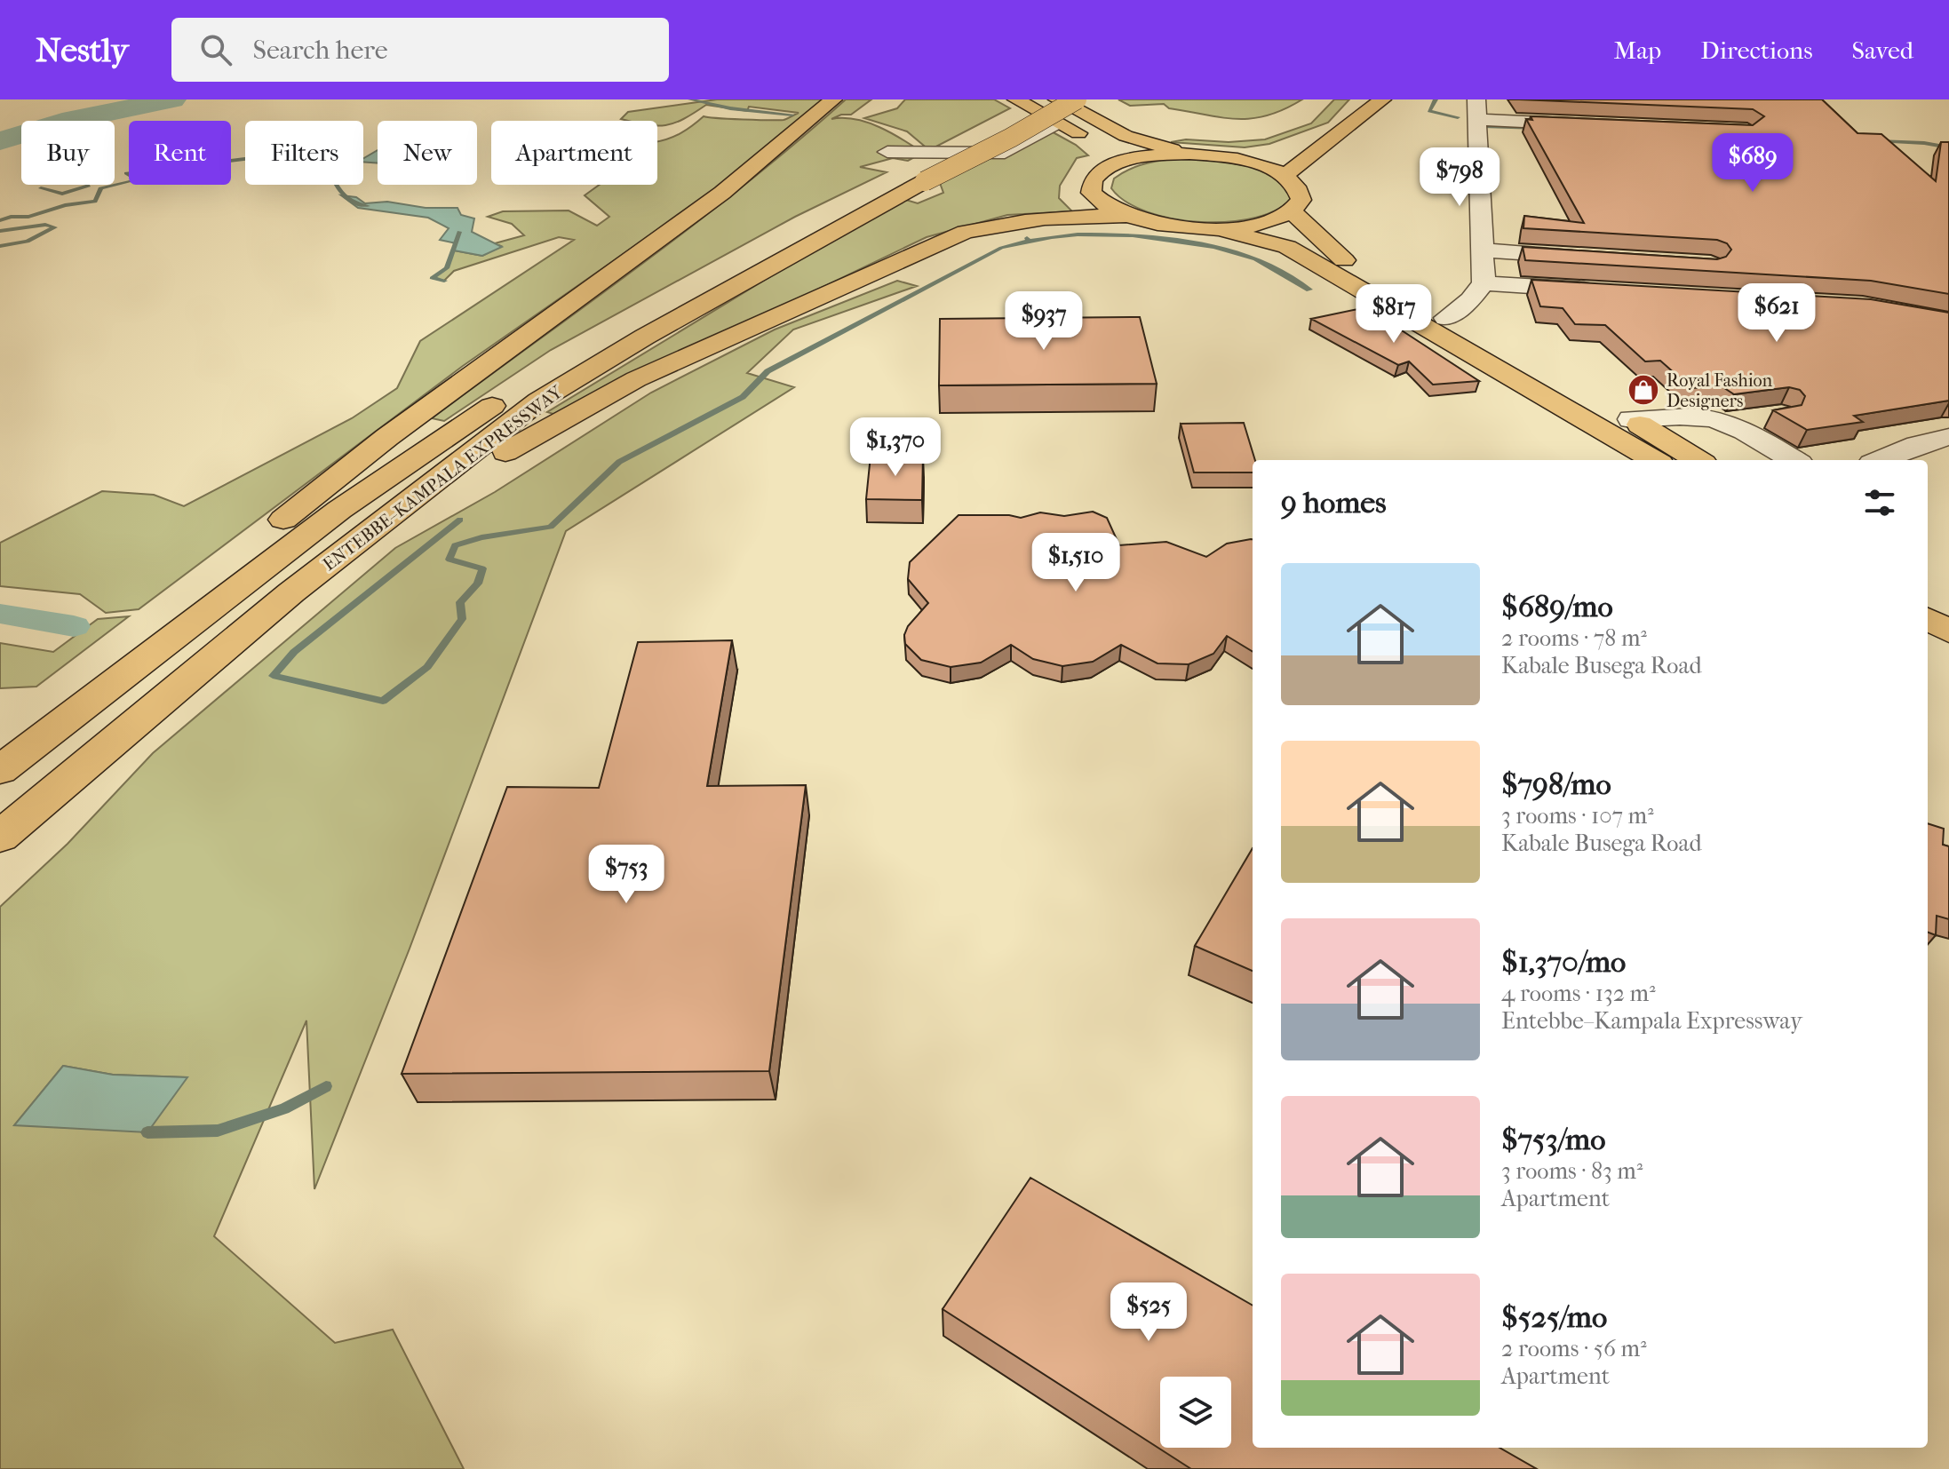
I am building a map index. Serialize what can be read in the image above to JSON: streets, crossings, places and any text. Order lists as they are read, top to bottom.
{
  "streets": {
    "highway": ["ENTEBBE–KAMPALA EXPRESSWAY"]
  },
  "places": {
    "shop": ["Royal Fashion Designers"]
  },
  "page": {
    "header": "Nestly",
    "search": "Search here",
    "nav": ["Map", "Directions", "Saved"],
    "chip": [
      "Buy",
      "Rent",
      "Filters",
      "New",
      "Apartment"
    ],
    "price": [
      "$689",
      "$798",
      "$621",
      "$817",
      "$937",
      "$1,370",
      "$1,510",
      "$753",
      "$525"
    ],
    "heading": "9 homes",
    "list": [
      {
        "name": "$689/mo",
        "note": "2 rooms · 78 m² · Kabale Busega Road"
      },
      {
        "name": "$798/mo",
        "note": "3 rooms · 107 m² · Kabale Busega Road"
      },
      {
        "name": "$1,370/mo",
        "note": "4 rooms · 132 m² · Entebbe–Kampala Expressway"
      },
      {
        "name": "$753/mo",
        "note": "3 rooms · 83 m² · Apartment"
      },
      {
        "name": "$525/mo",
        "note": "2 rooms · 56 m² · Apartment"
      }
    ]
  }
}
